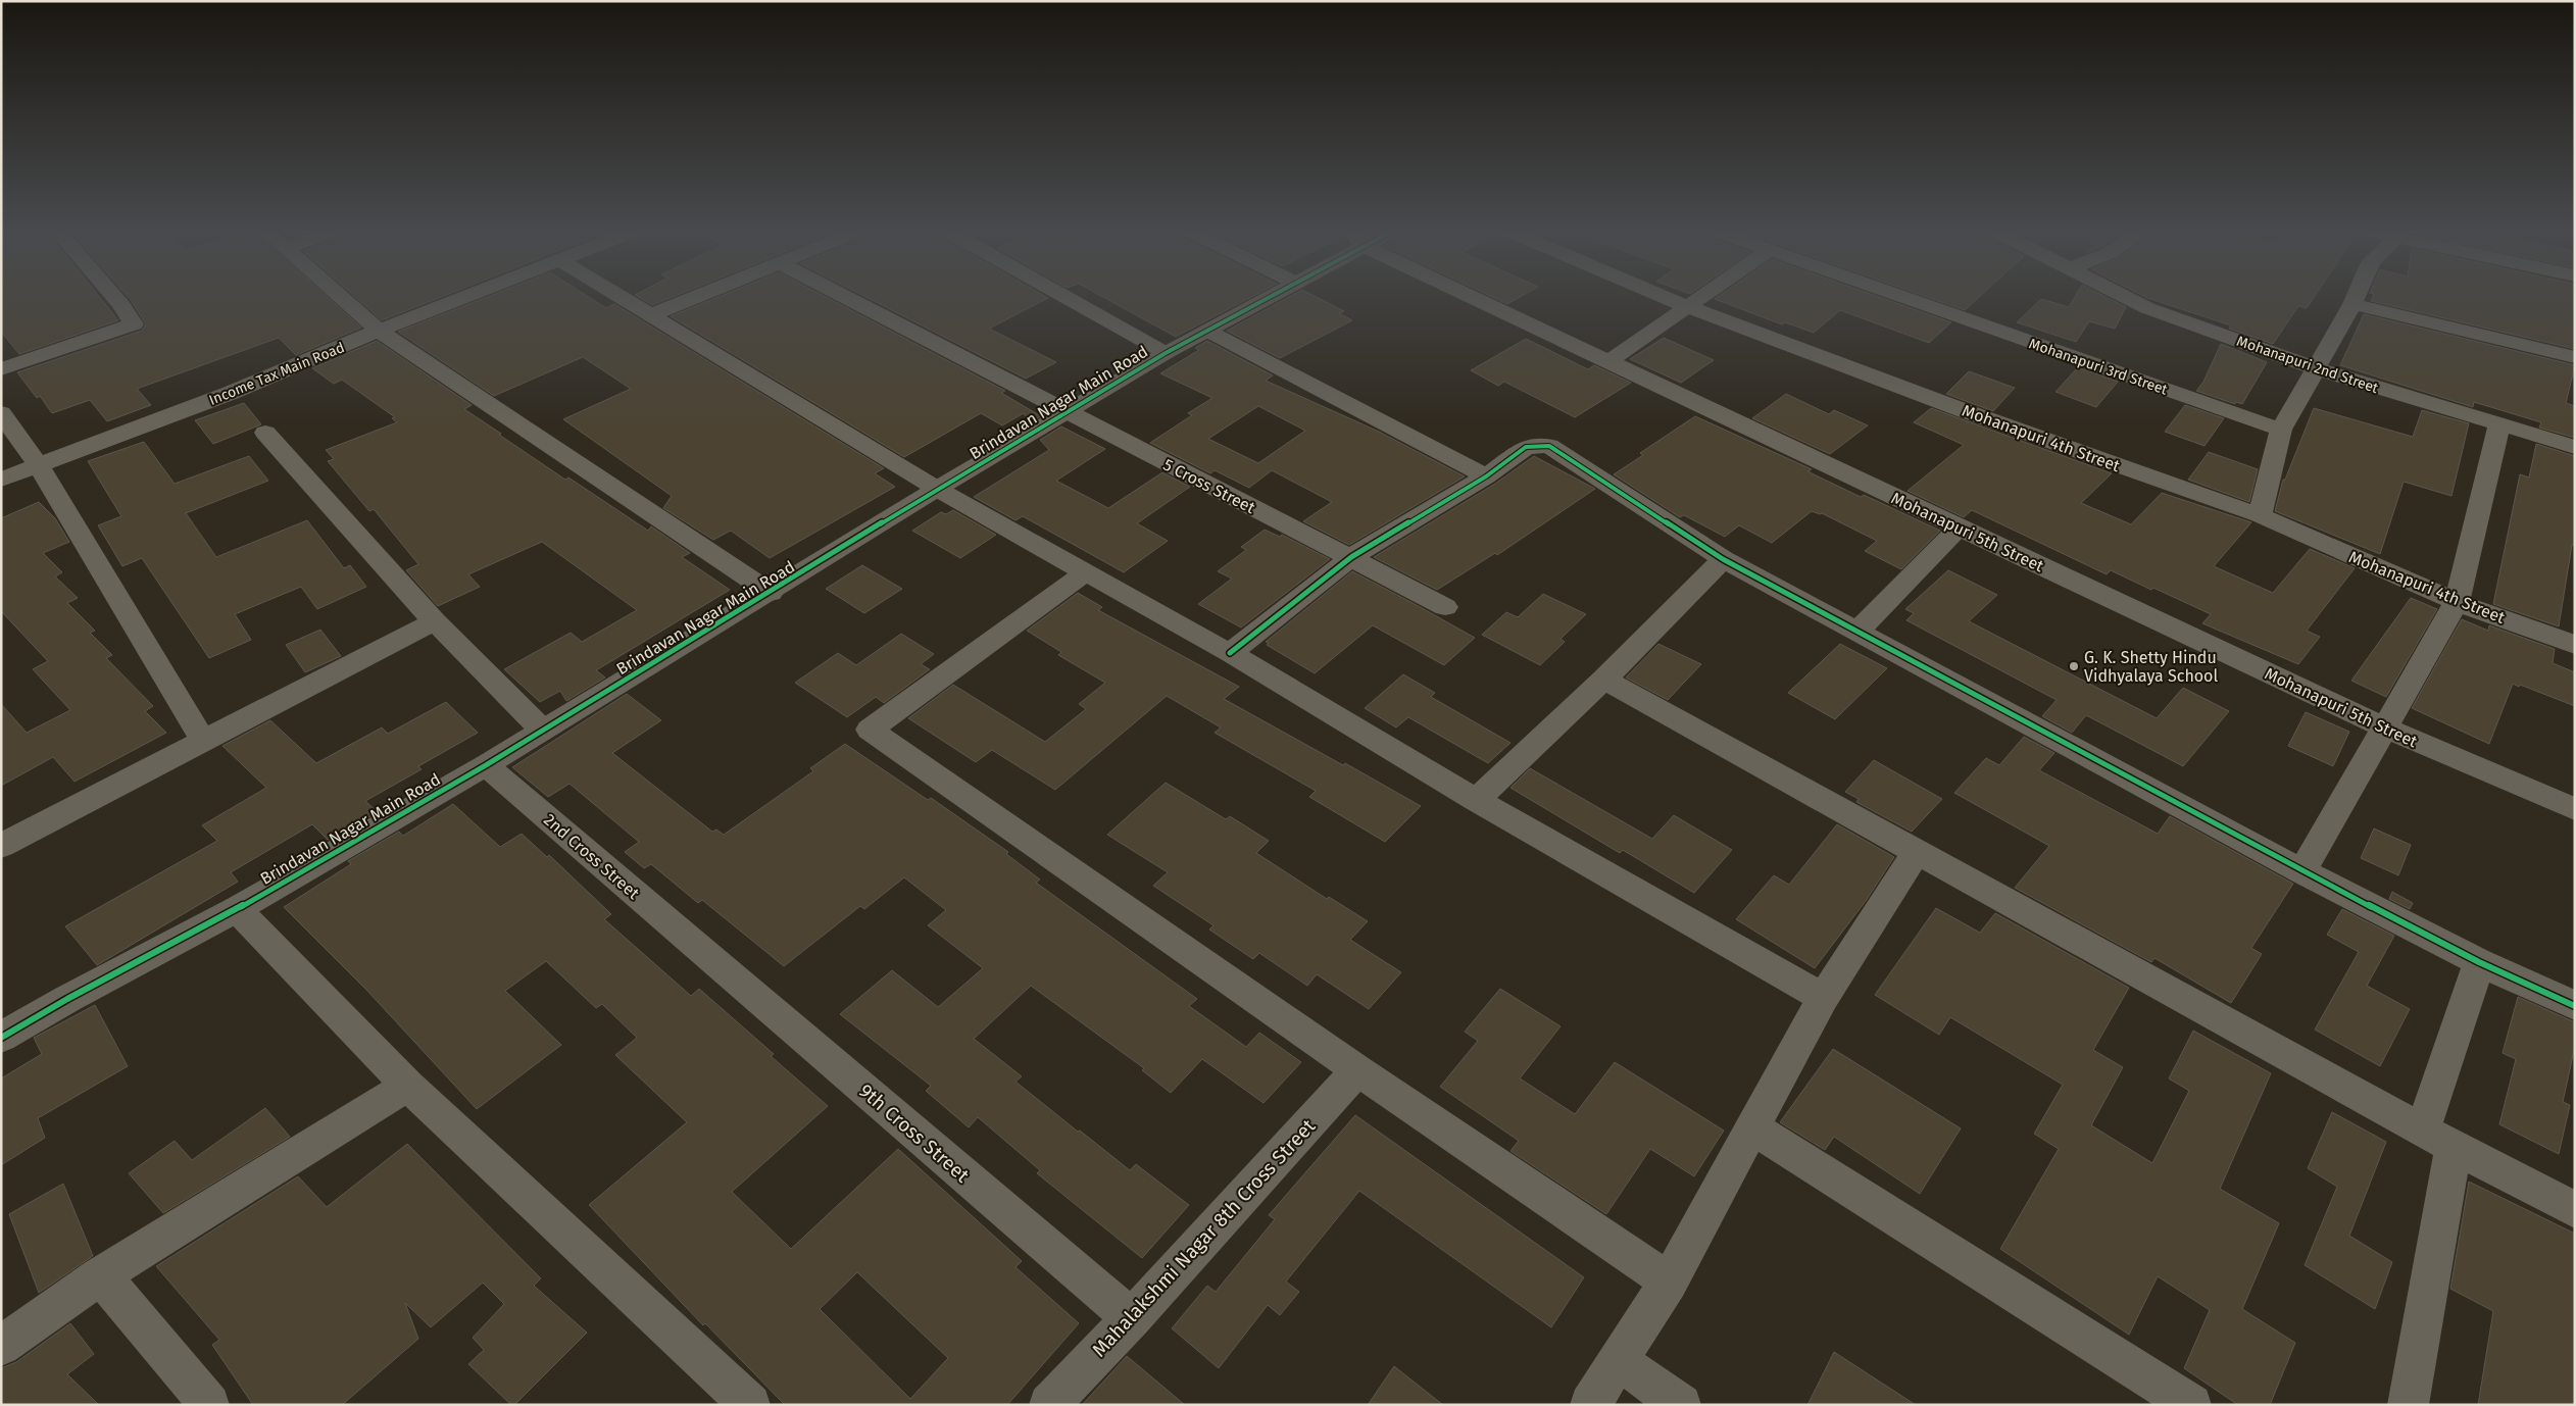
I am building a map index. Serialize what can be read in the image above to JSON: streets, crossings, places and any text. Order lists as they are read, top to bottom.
{
  "streets": {
    "street": [
      "Mohanapuri 2nd Street",
      "Mohanapuri 3rd Street",
      "Income Tax Main Road",
      "Brindavan Nagar Main Road",
      "Mohanapuri 4th Street",
      "5 Cross Street",
      "Mohanapuri 5th Street",
      "2nd Cross Street",
      "9th Cross Street",
      "Mahalakshmi Nagar 8th Cross Street"
    ]
  },
  "crossings": [
    ["Brindavan Nagar Main Road", "5 Cross Street"],
    ["Brindavan Nagar Main Road", "2nd Cross Street"],
    ["2nd Cross Street", "9th Cross Street"],
    ["9th Cross Street", "Mahalakshmi Nagar 8th Cross Street"]
  ],
  "places": ["G. K. Shetty Hindu Vidhyalaya School"]
}
